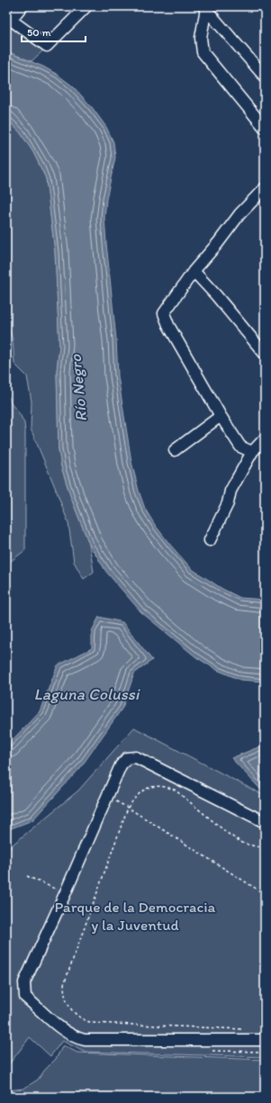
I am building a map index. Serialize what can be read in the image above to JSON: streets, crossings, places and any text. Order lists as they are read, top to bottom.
{
  "water": ["Río Negro", "Laguna Colussi"],
  "parks": ["Parque de la Democracia y la Juventud"],
  "scale_bar": "50 m"
}
